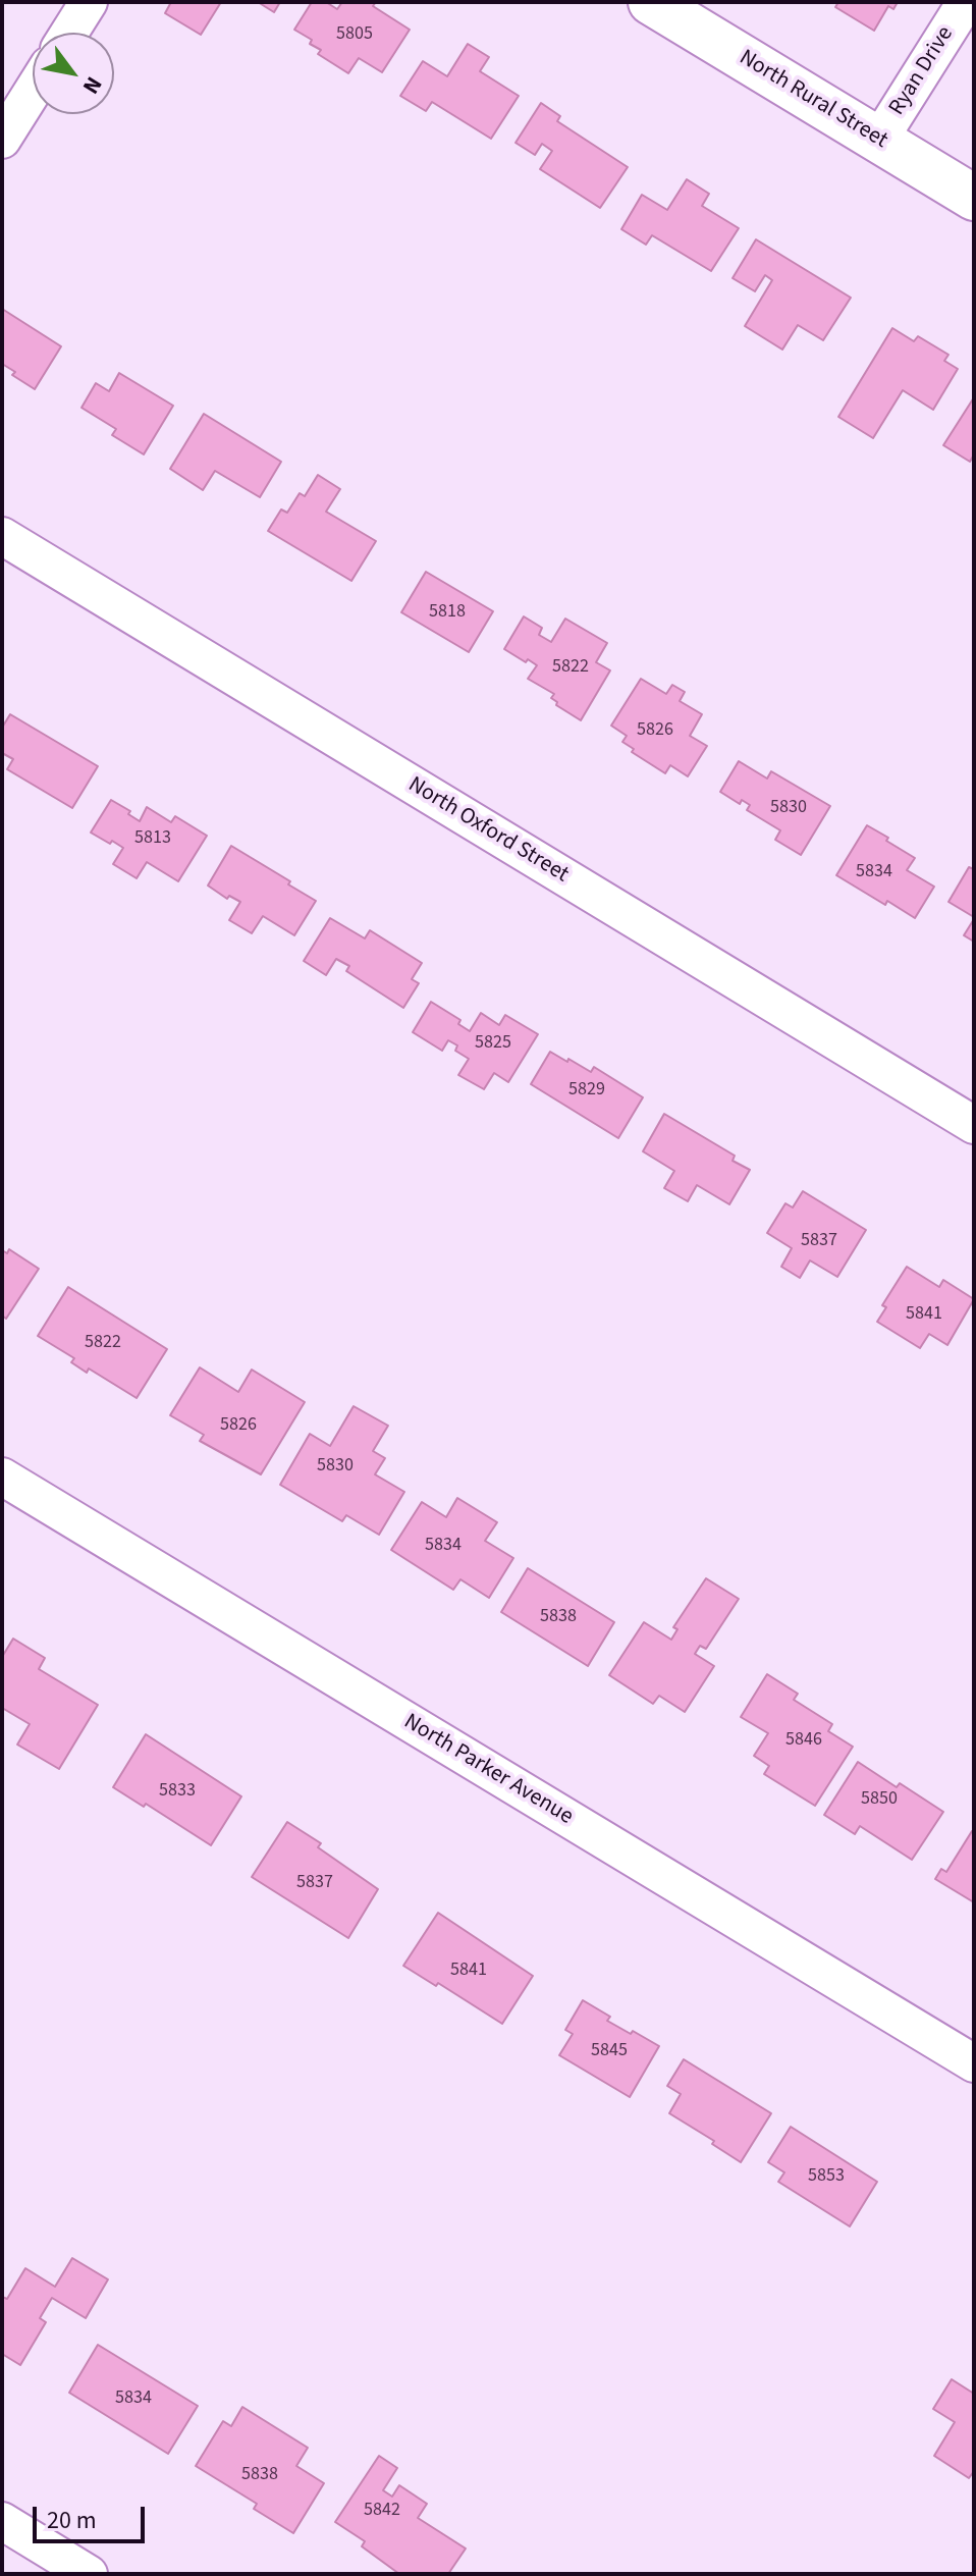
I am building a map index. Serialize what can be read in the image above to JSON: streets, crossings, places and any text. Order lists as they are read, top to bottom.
{
  "streets": {
    "street": [
      "Ryan Drive",
      "North Rural Street",
      "North Oxford Street",
      "North Parker Avenue"
    ]
  },
  "crossings": [
    ["Ryan Drive", "North Rural Street"]
  ],
  "house_numbers": [
    "5805",
    "5818",
    "5822",
    "5826",
    "5830",
    "5813",
    "5834",
    "5825",
    "5829",
    "5837",
    "5841",
    "5822",
    "5826",
    "5830",
    "5834",
    "5838",
    "5846",
    "5833",
    "5850",
    "5837",
    "5841",
    "5845",
    "5853",
    "5834",
    "5838",
    "5842"
  ],
  "scale_bar": "20 m",
  "north": "bottom right"
}
